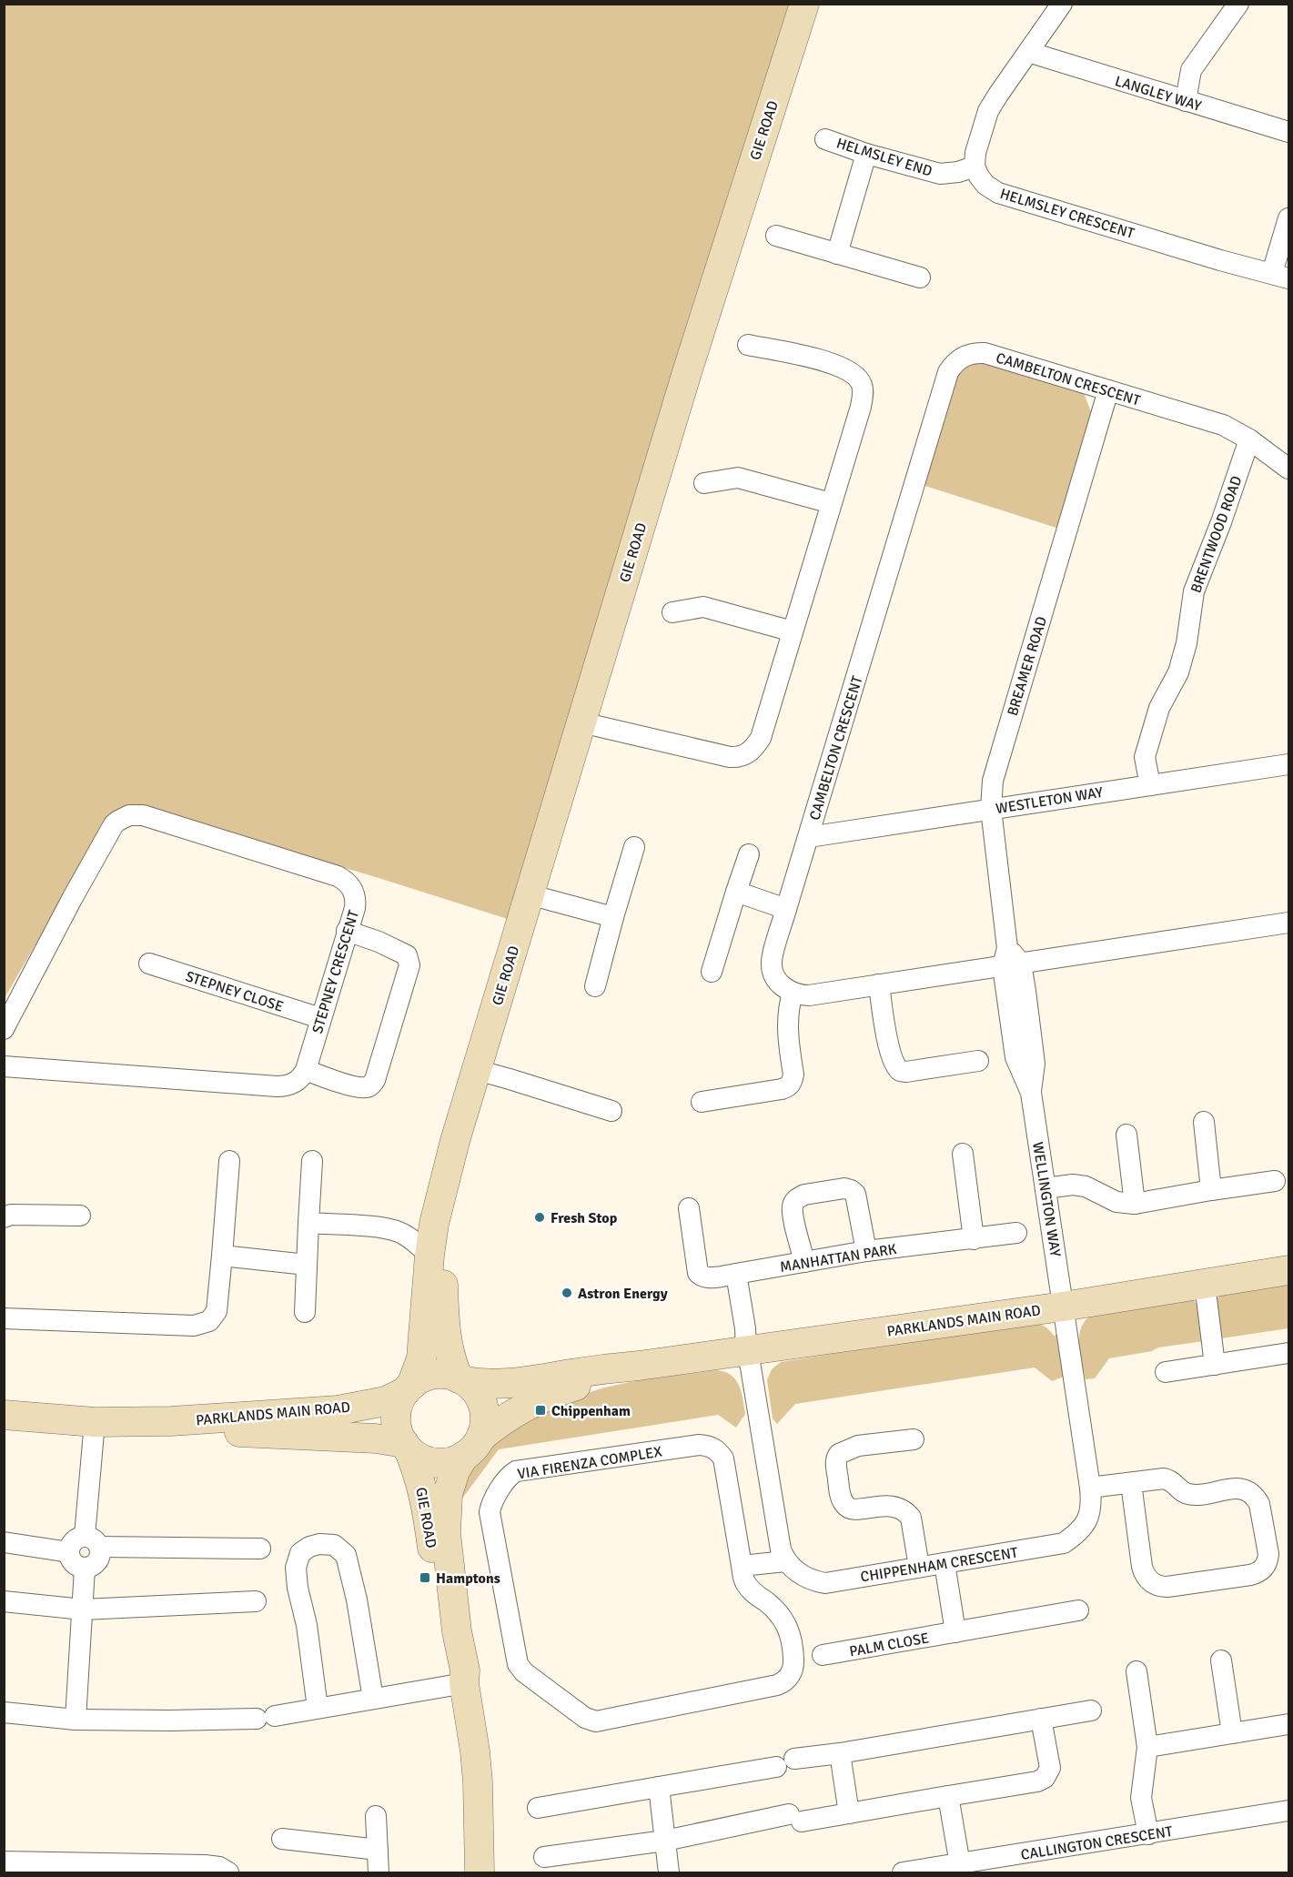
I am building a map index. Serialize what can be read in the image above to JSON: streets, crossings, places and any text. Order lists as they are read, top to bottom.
{
  "streets": {
    "street": [
      "LANGLEY WAY",
      "GIE ROAD",
      "HELMSLEY END",
      "HELMSLEY CRESCENT",
      "CAMBELTON CRESCENT",
      "BRENTWOOD ROAD",
      "BREAMER ROAD",
      "WESTLETON WAY",
      "STEPNEY CRESCENT",
      "STEPNEY CLOSE",
      "WELLINGTON WAY",
      "MANHATTAN PARK",
      "PARKLANDS MAIN ROAD",
      "VIA FIRENZA COMPLEX",
      "CHIPPENHAM CRESCENT",
      "PALM CLOSE",
      "CALLINGTON CRESCENT"
    ]
  },
  "crossings": [
    ["GIE ROAD", "PARKLANDS MAIN ROAD"],
    ["HELMSLEY END", "HELMSLEY CRESCENT"],
    ["CAMBELTON CRESCENT", "BRENTWOOD ROAD"],
    ["CAMBELTON CRESCENT", "BREAMER ROAD"],
    ["CAMBELTON CRESCENT", "WESTLETON WAY"],
    ["BRENTWOOD ROAD", "WESTLETON WAY"],
    ["BREAMER ROAD", "WESTLETON WAY"],
    ["BREAMER ROAD", "WELLINGTON WAY"],
    ["STEPNEY CRESCENT", "STEPNEY CLOSE"],
    ["WELLINGTON WAY", "PARKLANDS MAIN ROAD"],
    ["WELLINGTON WAY", "CHIPPENHAM CRESCENT"],
    ["PARKLANDS MAIN ROAD", "CHIPPENHAM CRESCENT"]
  ],
  "places": {
    "other": ["Fresh Stop", "Astron Energy"],
    "transit": ["Chippenham", "Hamptons"]
  }
}
